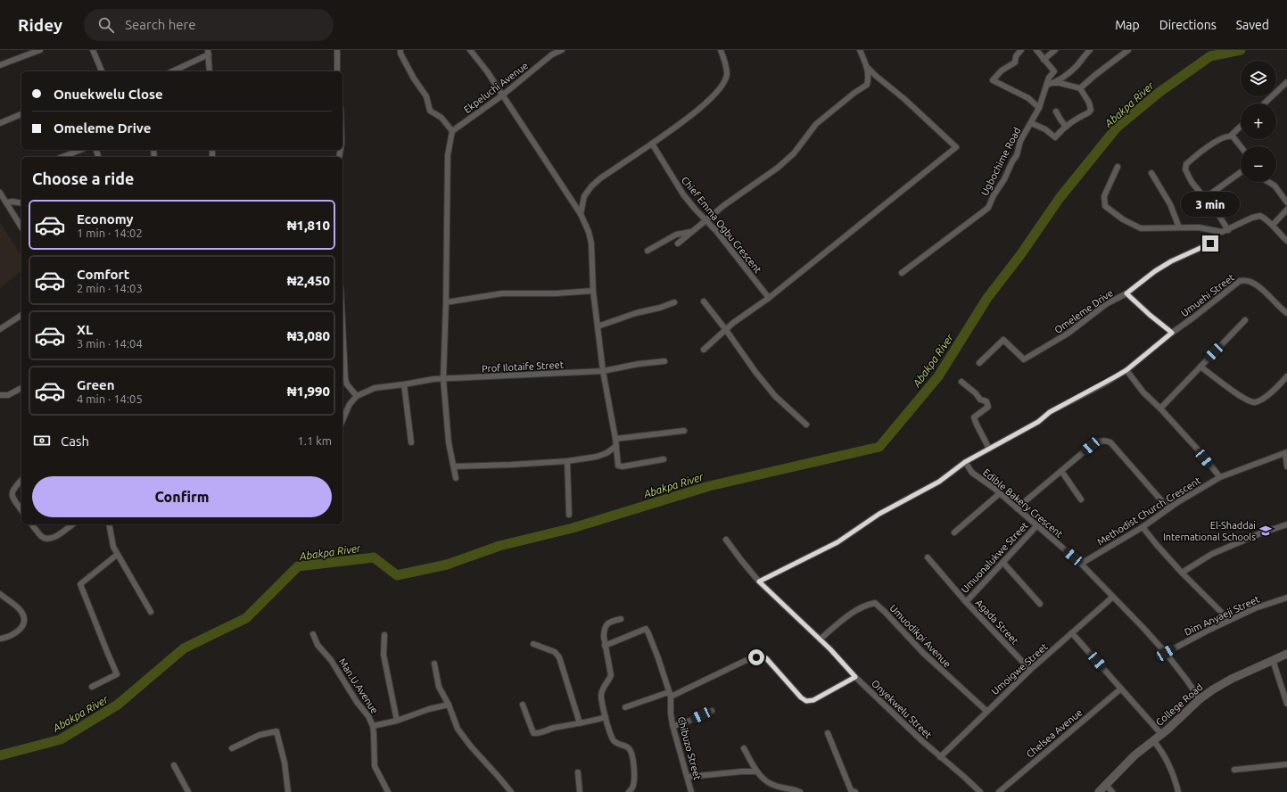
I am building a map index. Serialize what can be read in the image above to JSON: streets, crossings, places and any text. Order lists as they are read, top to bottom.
{
  "streets": {
    "main road": ["College Road"],
    "street": [
      "Ekpeluchi Avenue",
      "Ugbochime Road",
      "Chief Emma Ogbu Crescent",
      "Umuehi Street",
      "Omeleme Drive",
      "Prof Ilotaife Street",
      "Edible Bakery Crescent",
      "Methodist Church Crescent",
      "Umuonalukwe Street",
      "Dim Anyaeji Street",
      "Agada Street",
      "Umuodikpi Avenue",
      "Umoigwe Street",
      "Man.U.Avenue",
      "Onyekwelu Street",
      "Chelsea Avenue",
      "Chibuzo Street"
    ]
  },
  "crossings": [
    ["Edible Bakery Crescent", "Methodist Church Crescent"],
    ["Edible Bakery Crescent", "Umuonalukwe Street"],
    ["Edible Bakery Crescent", "Dim Anyaeji Street"],
    ["Edible Bakery Crescent", "Umoigwe Street"],
    ["Edible Bakery Crescent", "College Road"],
    ["Umuonalukwe Street", "Agada Street"],
    ["Agada Street", "Umoigwe Street"],
    ["Umuodikpi Avenue", "Umoigwe Street"],
    ["Umuodikpi Avenue", "Onyekwelu Street"],
    ["Umoigwe Street", "Onyekwelu Street"]
  ],
  "water": ["Abakpa River"],
  "places": {
    "school or university": ["El-Shaddai International Schools"]
  },
  "page": {
    "header": "Ridey",
    "search": "Search here",
    "nav": ["Map", "Directions", "Saved"],
    "map_buttons": ["+", "−"],
    "banner": ["Onuekwelu Close", "Omeleme Drive"],
    "heading": "Choose a ride",
    "bubble": "3 min",
    "list": [
      {
        "name": "Economy",
        "note": "1 min · 14:02",
        "value": "₦1,810"
      },
      {
        "name": "Comfort",
        "note": "2 min · 14:03",
        "value": "₦2,450"
      },
      {
        "name": "XL",
        "note": "3 min · 14:04",
        "value": "₦3,080"
      },
      {
        "name": "Green",
        "note": "4 min · 14:05",
        "value": "₦1,990"
      }
    ],
    "pay": ["Cash", "1.1 km"],
    "buttons": "Confirm"
  }
}
